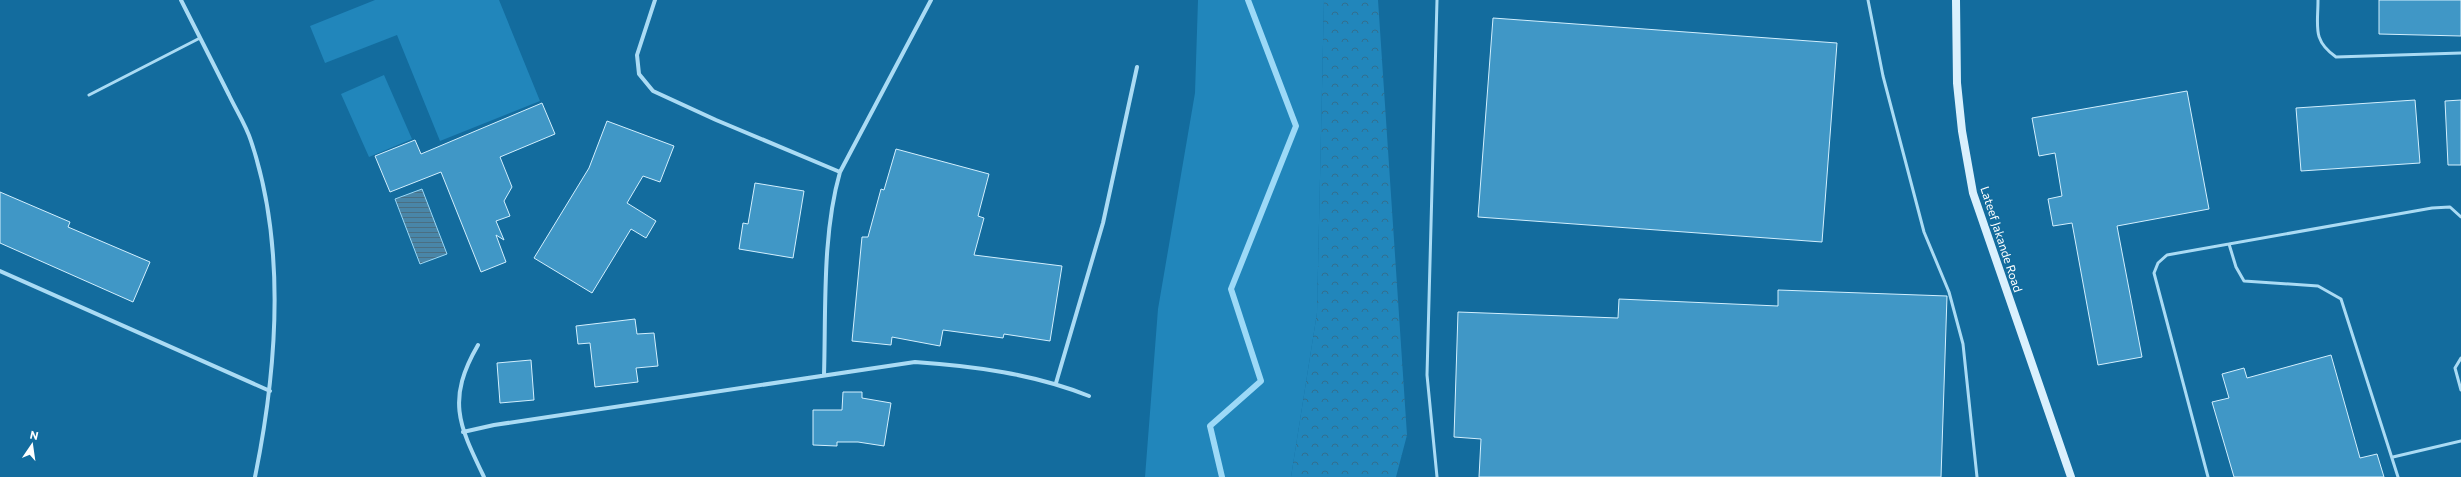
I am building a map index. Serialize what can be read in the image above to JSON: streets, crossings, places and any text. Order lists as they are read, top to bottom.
{
  "streets": {
    "main road": ["Lateef Jakande Road"]
  },
  "north": "top"
}
